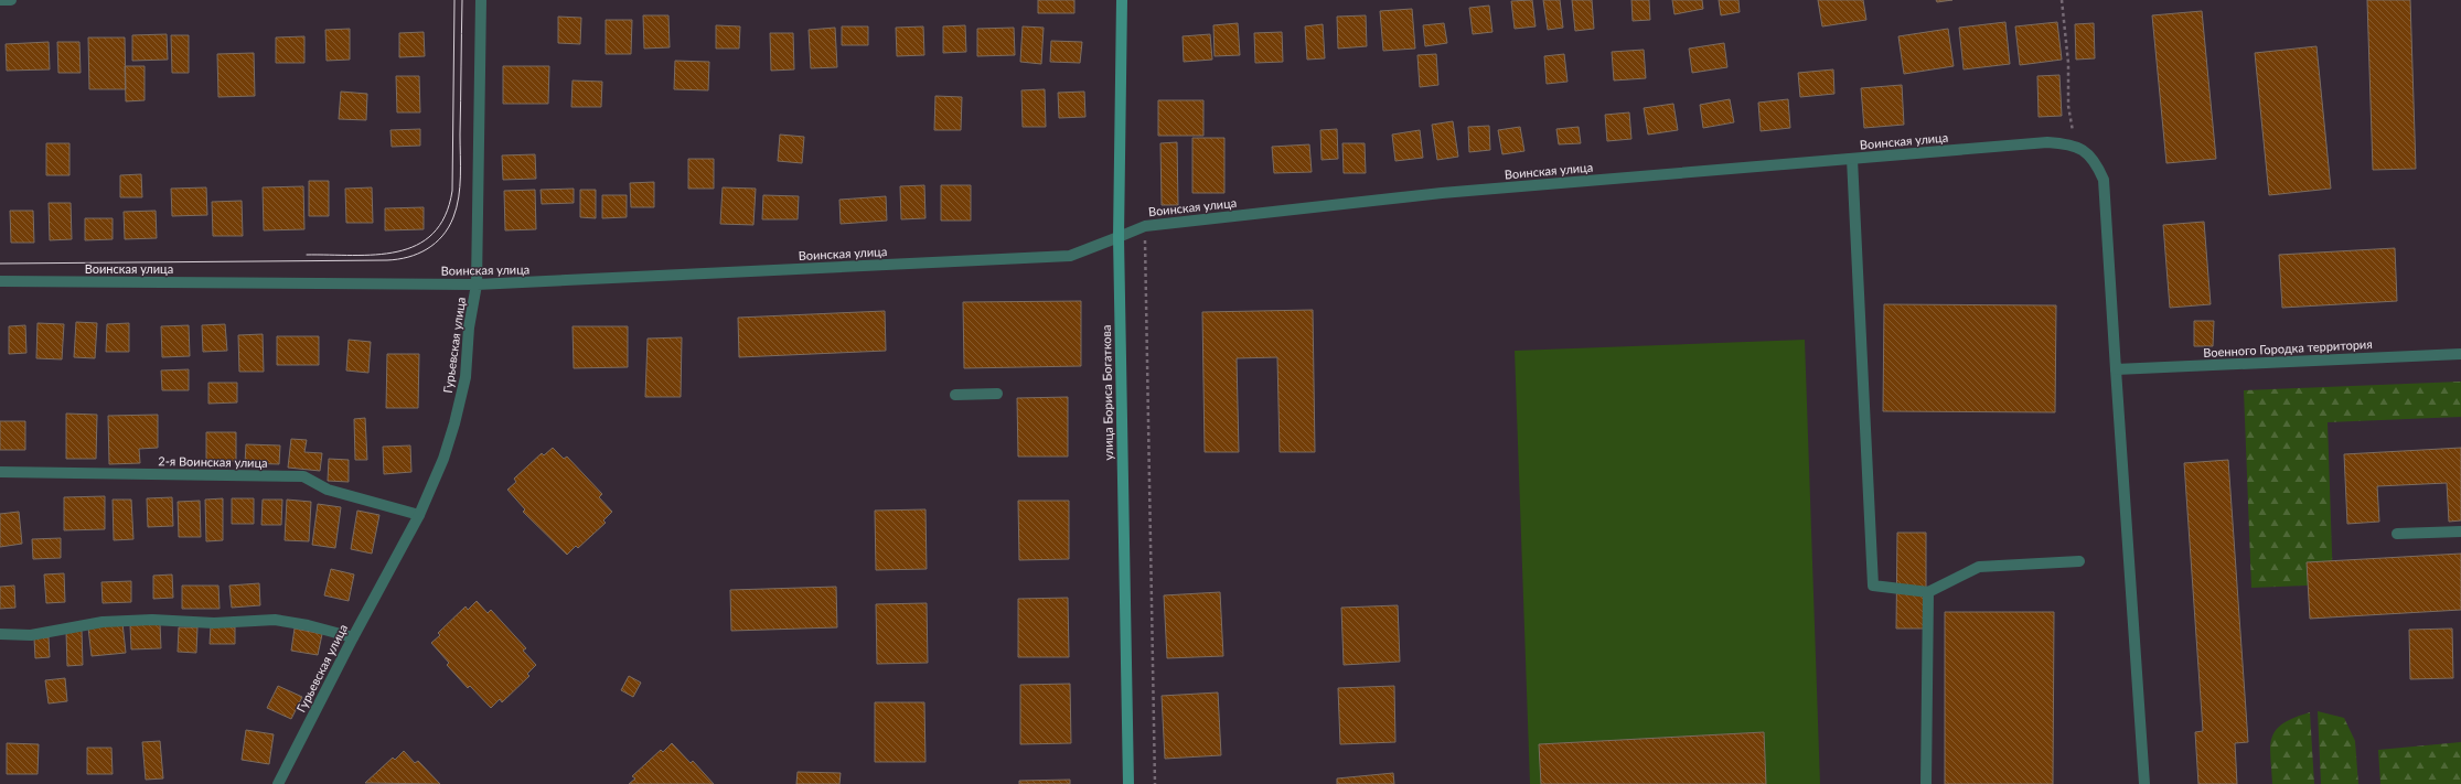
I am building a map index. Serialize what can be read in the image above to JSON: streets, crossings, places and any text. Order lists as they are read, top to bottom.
{
  "streets": {
    "main road": ["улица Бориса Богаткова"],
    "street": [
      "Воинская улица",
      "Гурьевская улица",
      "Военного Городка территория",
      "2-я Воинская улица"
    ]
  },
  "crossings": [
    ["Воинская улица", "Гурьевская улица"],
    ["Воинская улица", "улица Бориса Богаткова"],
    ["Гурьевская улица", "2-я Воинская улица"]
  ]
}
